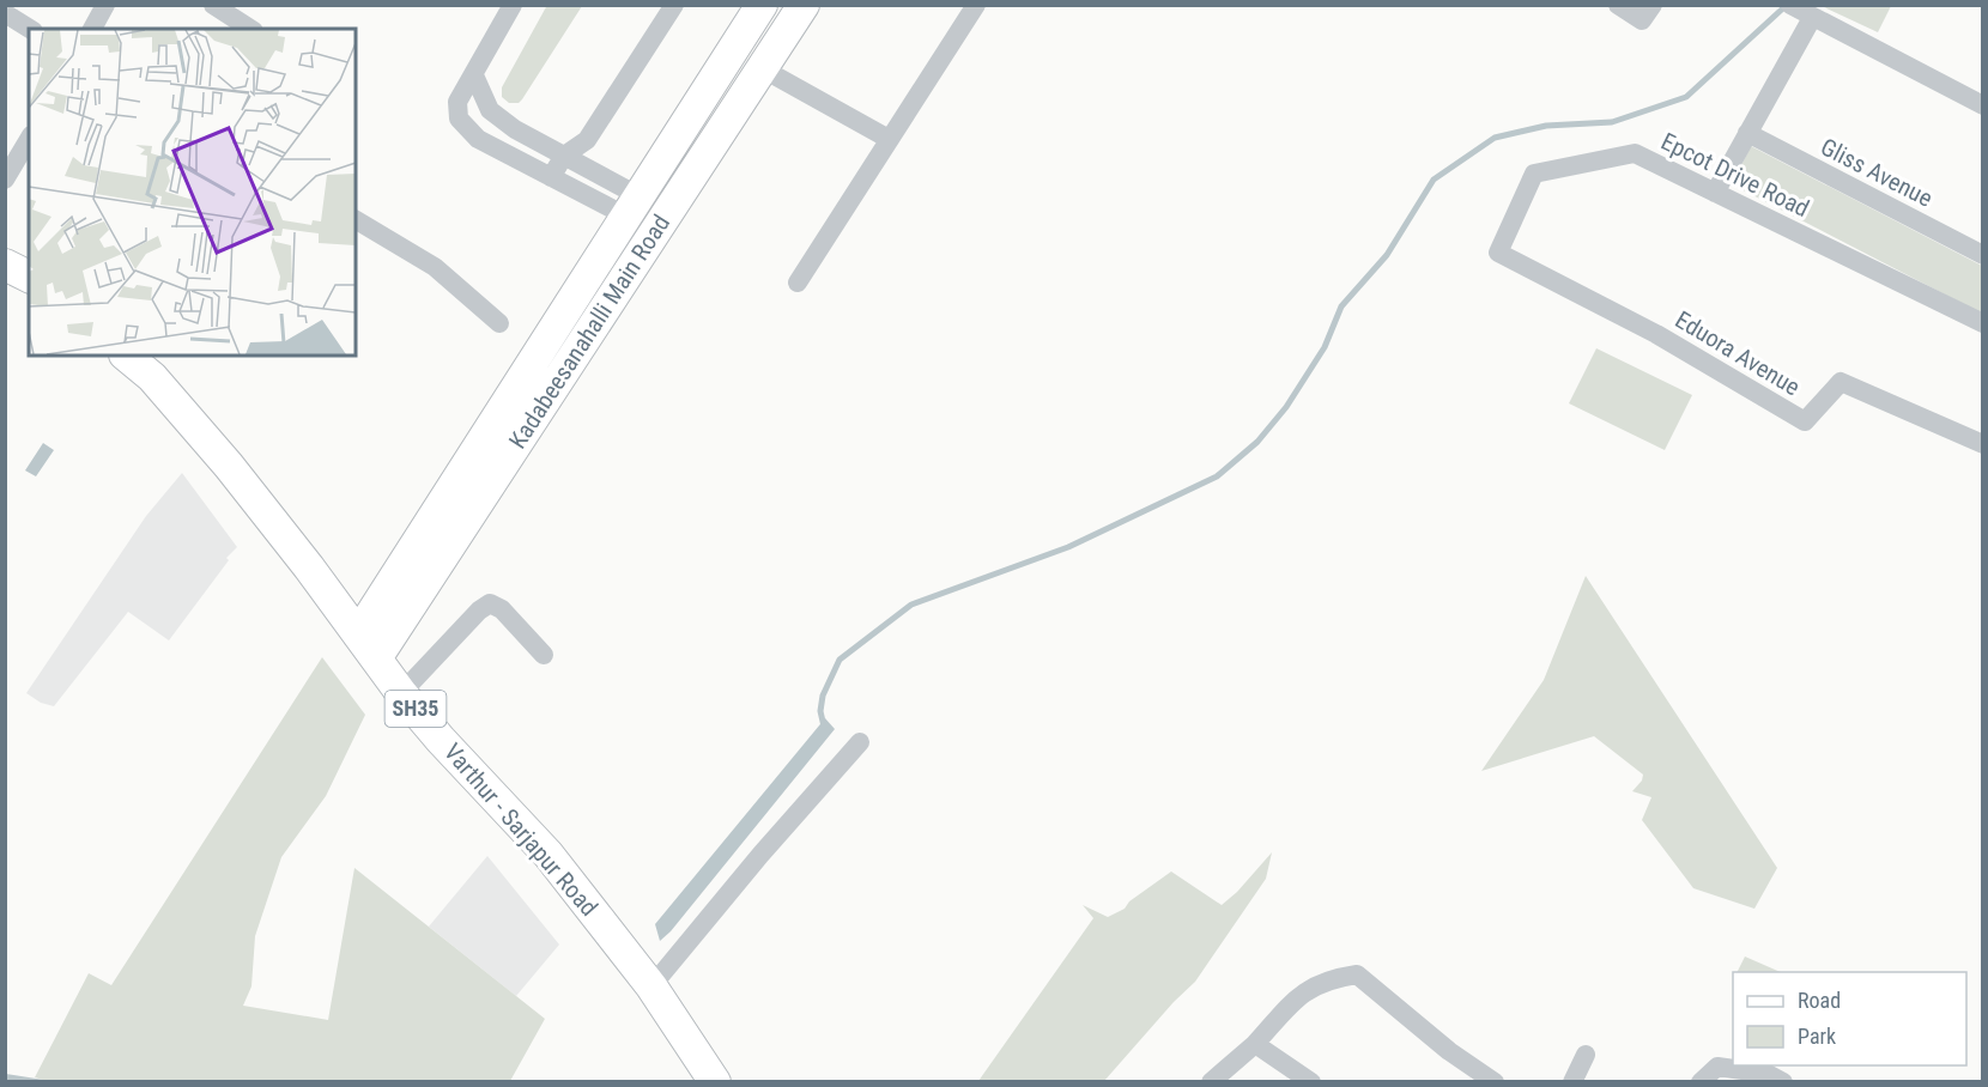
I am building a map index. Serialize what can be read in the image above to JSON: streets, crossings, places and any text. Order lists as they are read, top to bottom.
{
  "streets": {
    "main road": ["Kadabeesanahalli Main Road", "SH35", "Varthur - Sarjapur Road"],
    "street": ["Gliss Avenue", "Epcot Drive Road", "Eduora Avenue"]
  },
  "crossings": [
    ["Epcot Drive Road", "Eduora Avenue"],
    ["Kadabeesanahalli Main Road", "Varthur - Sarjapur Road"]
  ],
  "legend": ["Road", "Park"]
}
